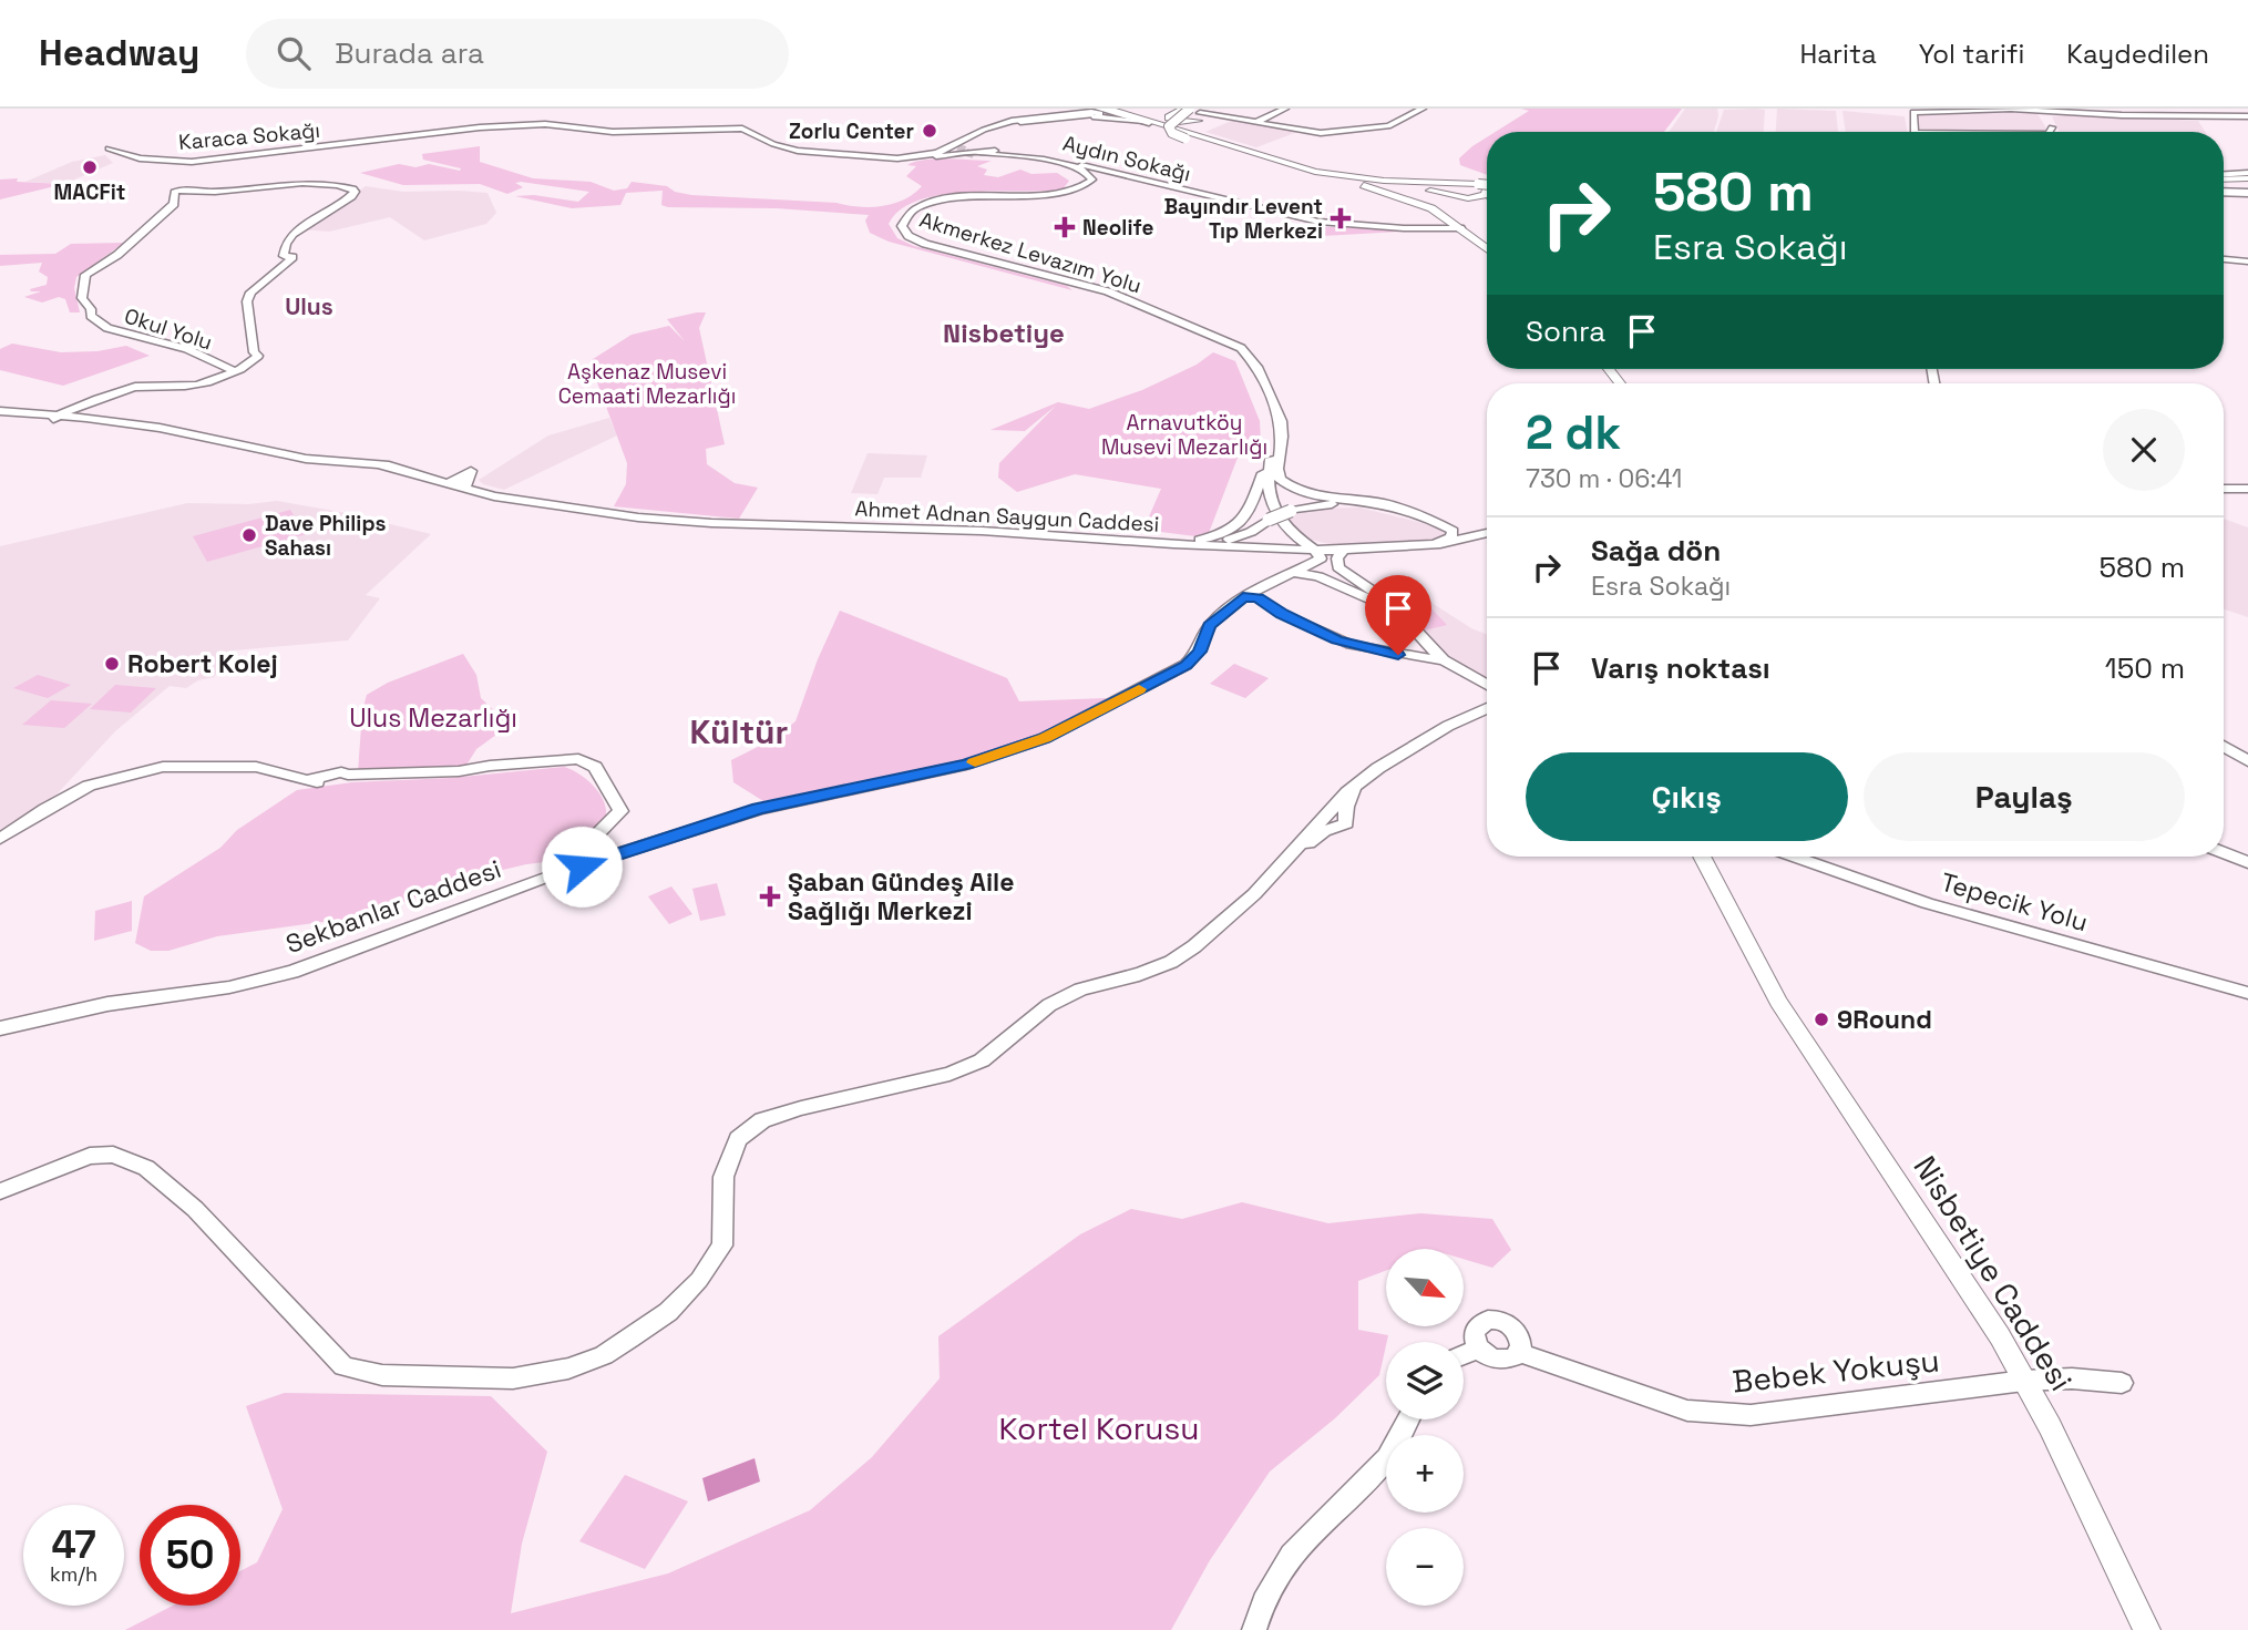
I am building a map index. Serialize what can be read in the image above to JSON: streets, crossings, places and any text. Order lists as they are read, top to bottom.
{
  "streets": {
    "main road": [
      "Karaca Sokağı",
      "Aydın Sokağı",
      "Akmerkez Levazım Yolu",
      "Okul Yolu",
      "Ahmet Adnan Saygun Caddesi",
      "Tepecik Yolu",
      "Sekbanlar Caddesi",
      "Nisbetiye Caddesi",
      "Bebek Yokuşu"
    ]
  },
  "crossings": [
    ["Aydın Sokağı", "Akmerkez Levazım Yolu"],
    ["Ahmet Adnan Saygun Caddesi", "Sekbanlar Caddesi"],
    ["Nisbetiye Caddesi", "Bebek Yokuşu"]
  ],
  "districts": ["Ulus", "Nisbetiye", "Kültür"],
  "parks": [
    "Aşkenaz Musevi Cemaati Mezarlığı",
    "Arnavutköy Musevi Mezarlığı",
    "Ulus Mezarlığı",
    "Kortel Korusu"
  ],
  "places": {
    "other": [
      "Zorlu Center",
      "MACFit",
      "Dave Philips Sahası",
      "Robert Kolej",
      "9Round"
    ],
    "health": ["Bayındır Levent Tıp Merkezi", "Neolife", "Şaban Gündeş Aile Sağlığı Merkezi"]
  },
  "north": "bottom right",
  "page": {
    "header": "Headway",
    "search": "Burada ara",
    "nav": ["Harita", "Yol tarifi", "Kaydedilen"],
    "turn": ["580 m", "Esra Sokağı"],
    "then": "Sonra",
    "heading": ["2 dk", "730 m · 06:41"],
    "list": [
      {
        "name": "Sağa dön",
        "note": "Esra Sokağı",
        "value": "580 m"
      },
      {
        "name": "Varış noktası",
        "value": "150 m"
      }
    ],
    "buttons": ["Çıkış", "Paylaş"],
    "map_buttons": ["+", "−"],
    "speed": "47 km/h",
    "limit": "50"
  }
}
